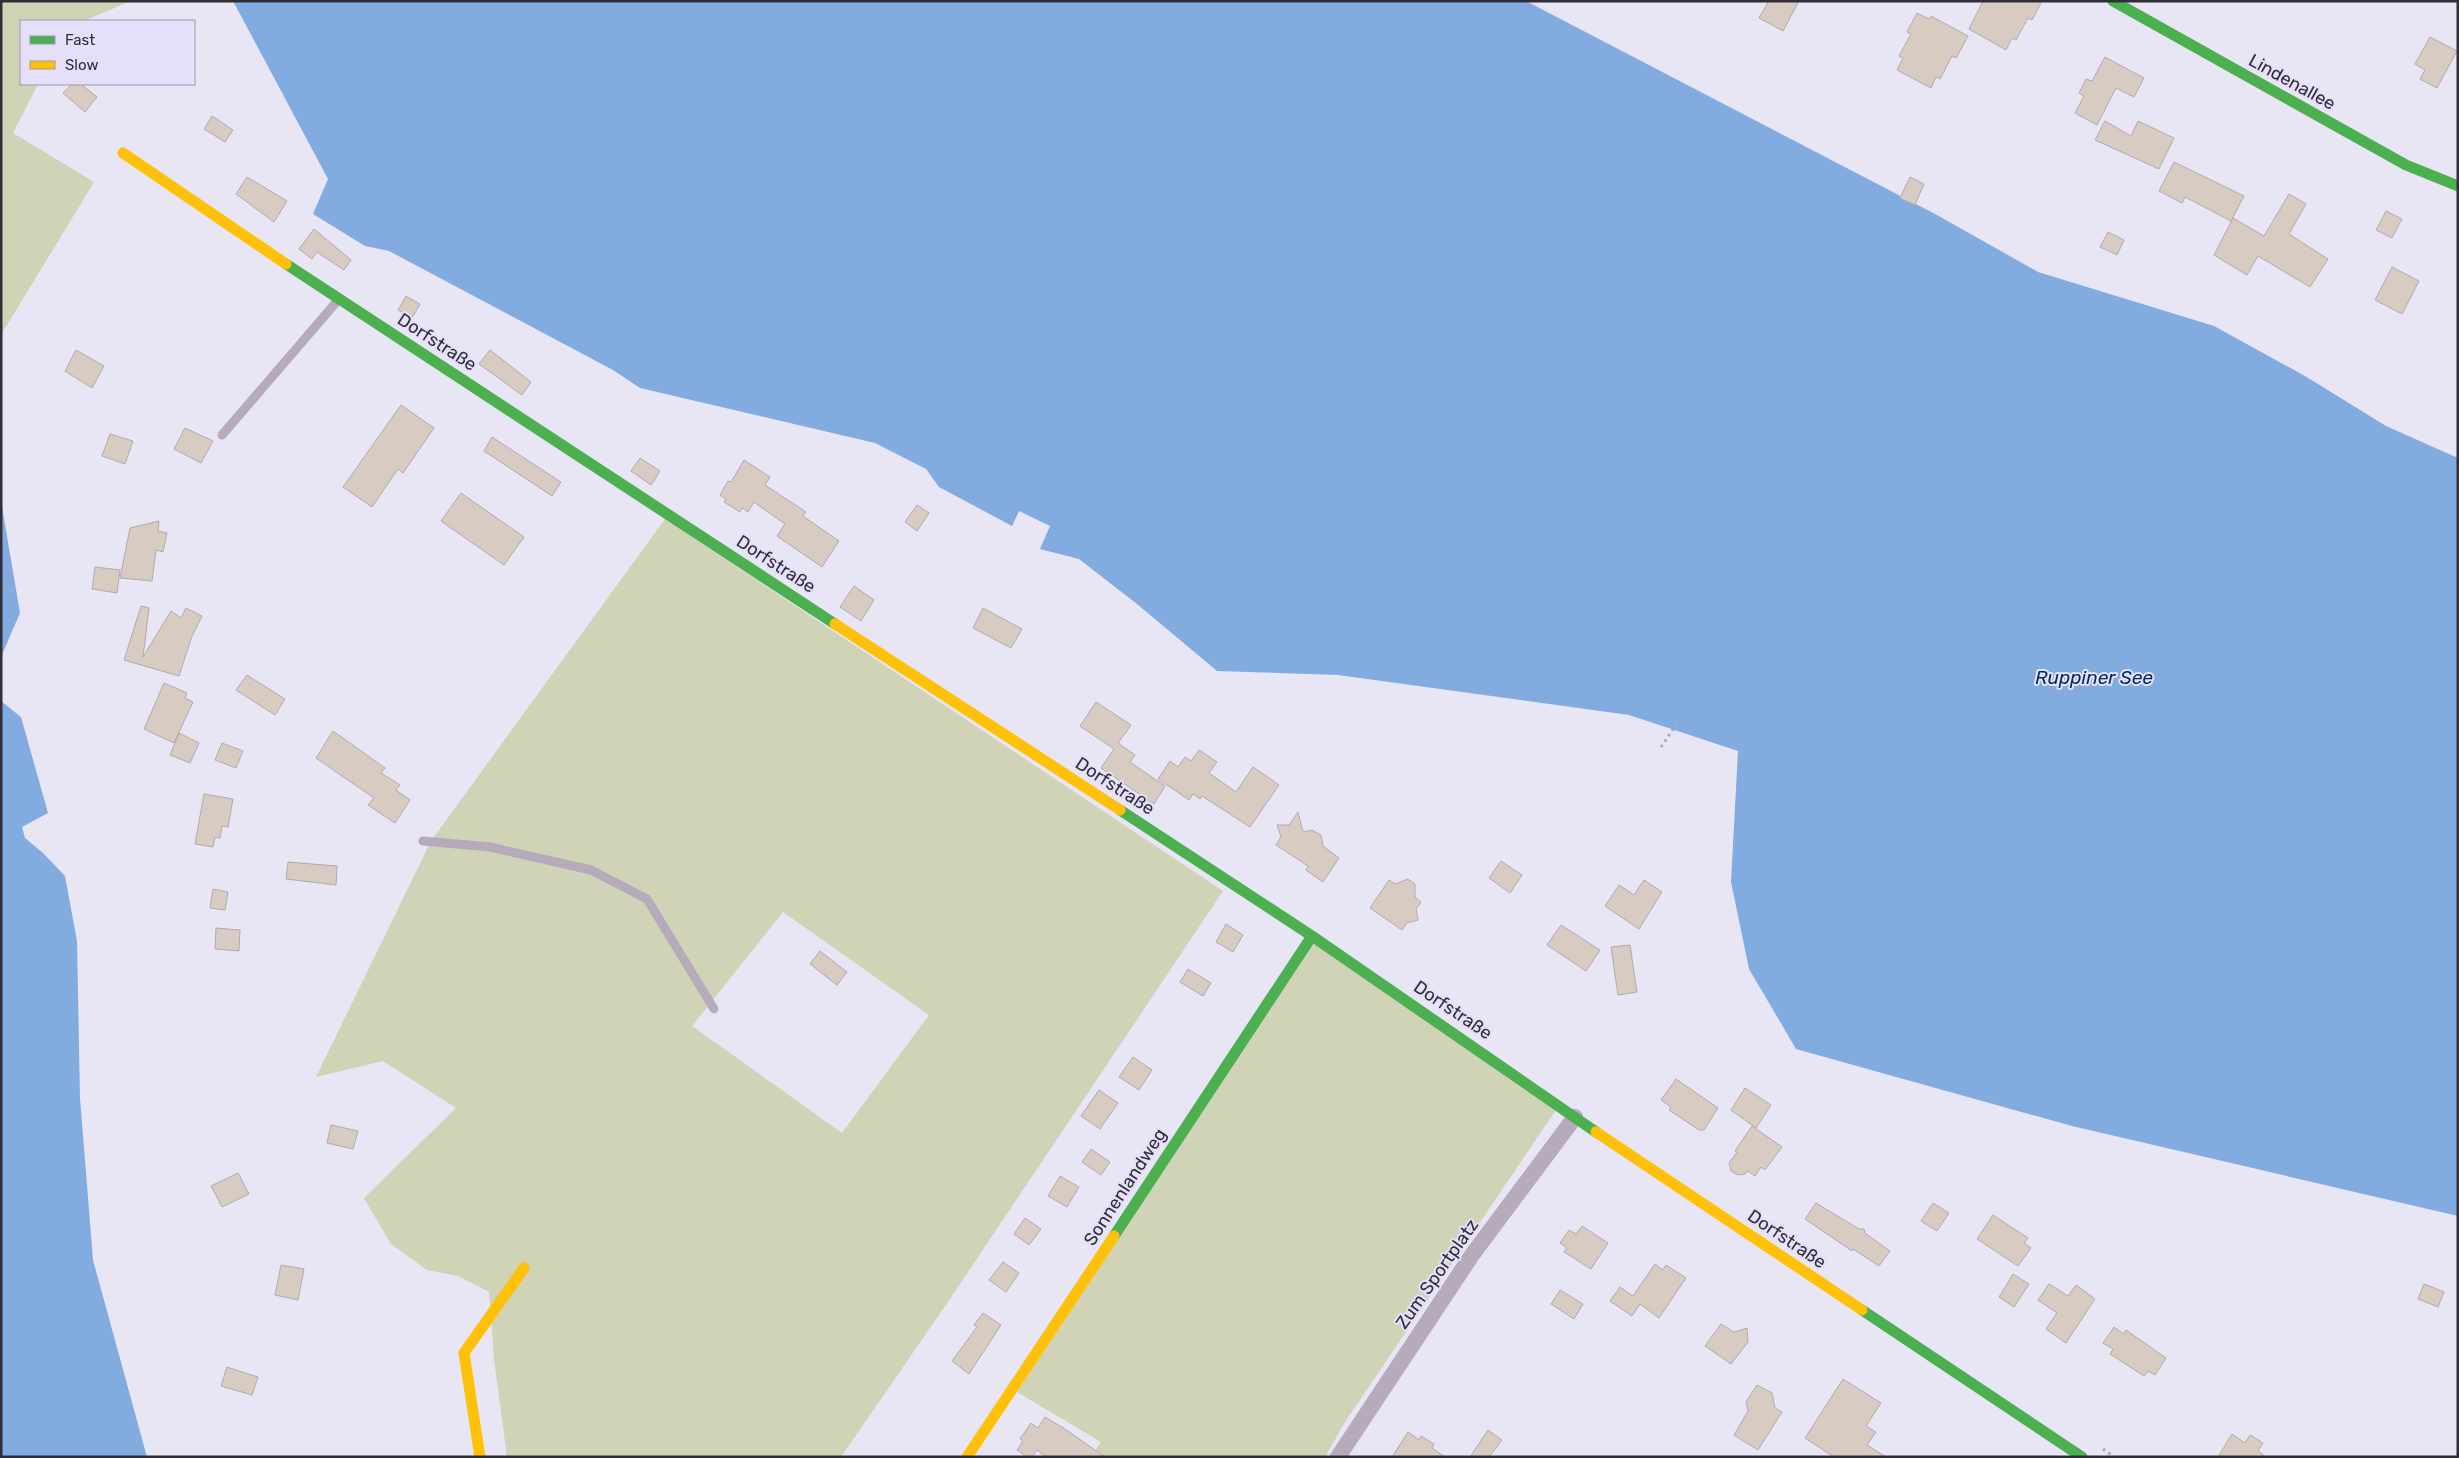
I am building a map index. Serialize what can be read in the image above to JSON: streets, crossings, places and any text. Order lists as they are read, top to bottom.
{
  "streets": {
    "street": [
      "Lindenallee",
      "Dorfstraße",
      "Sonnenlandweg",
      "Zum Sportplatz"
    ]
  },
  "crossings": [
    ["Dorfstraße", "Sonnenlandweg"],
    ["Dorfstraße", "Zum Sportplatz"]
  ],
  "water": ["Ruppiner See"],
  "legend": ["Fast", "Slow"]
}
